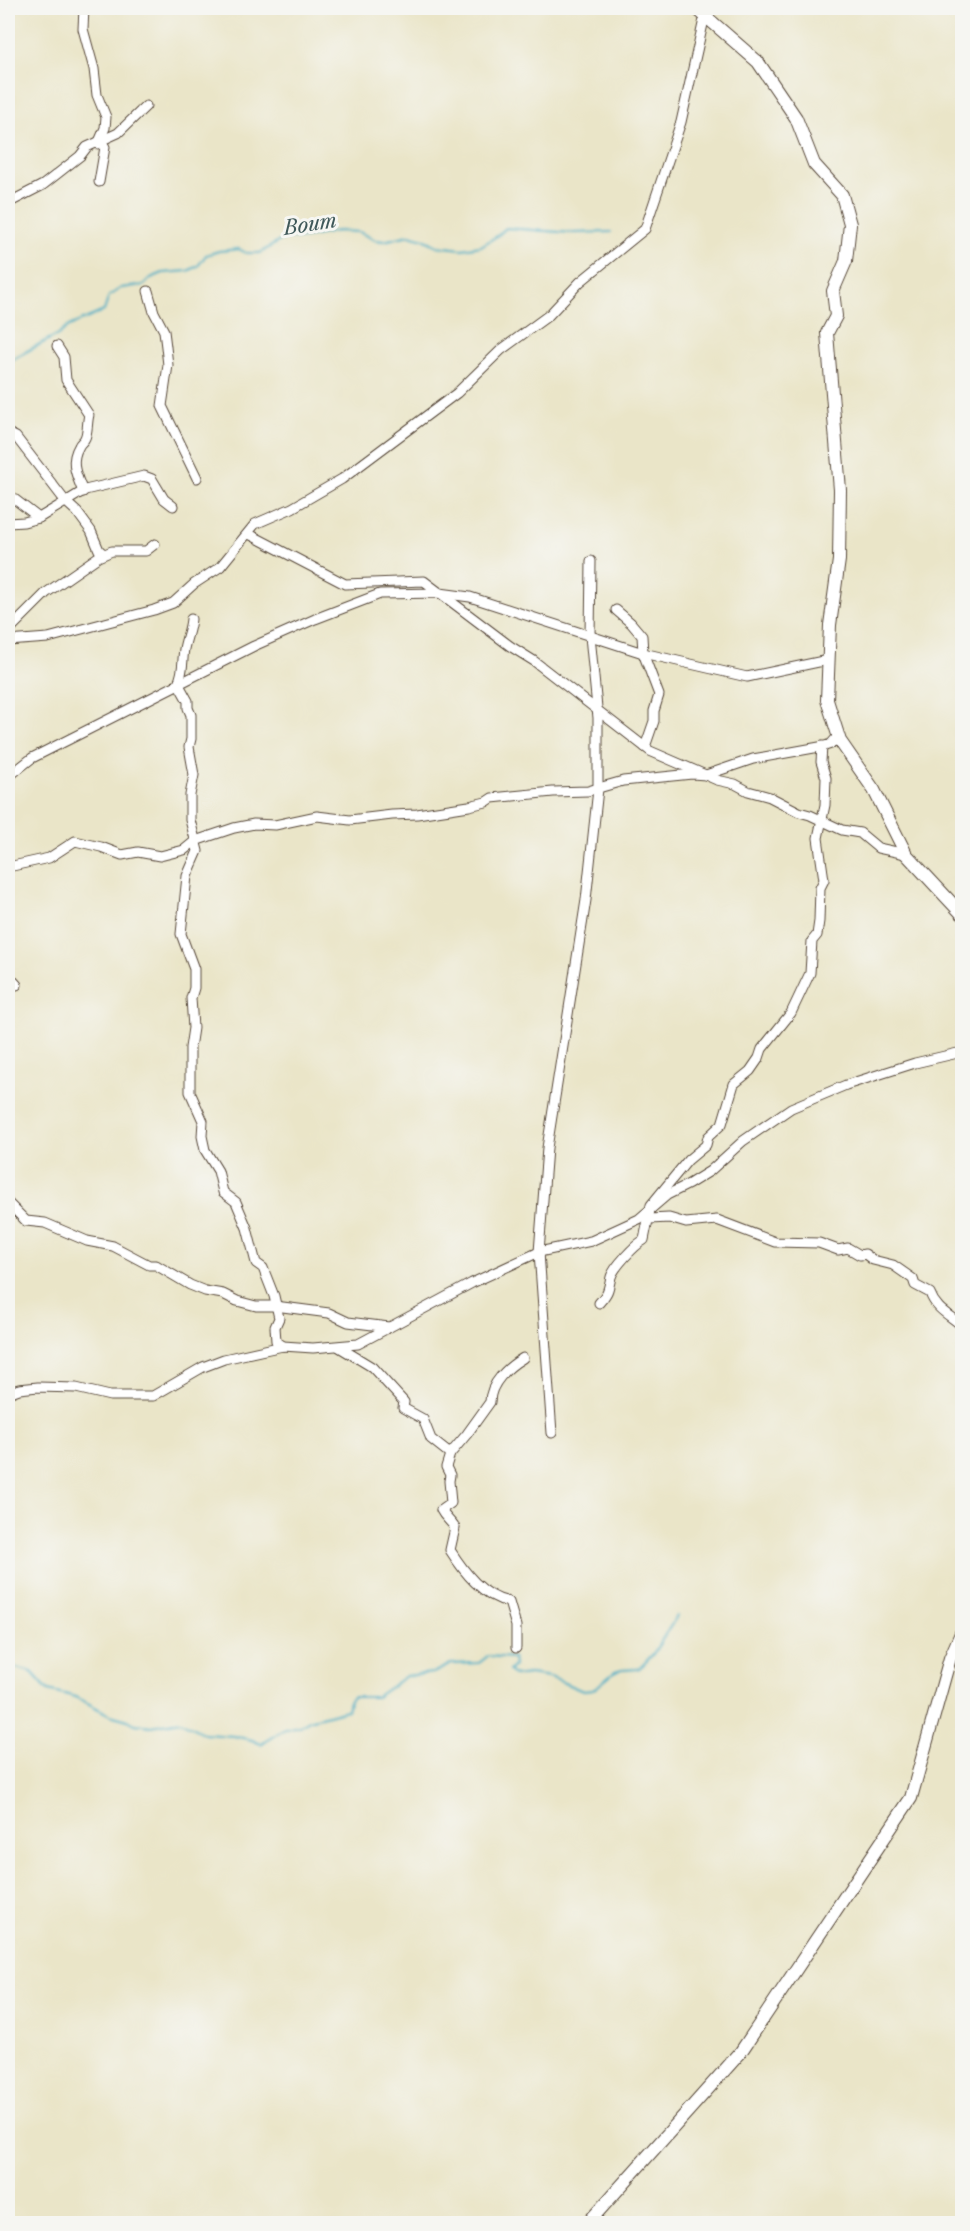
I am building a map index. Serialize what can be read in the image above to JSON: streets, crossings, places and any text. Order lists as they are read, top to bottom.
{
  "water": ["Boum"]
}
